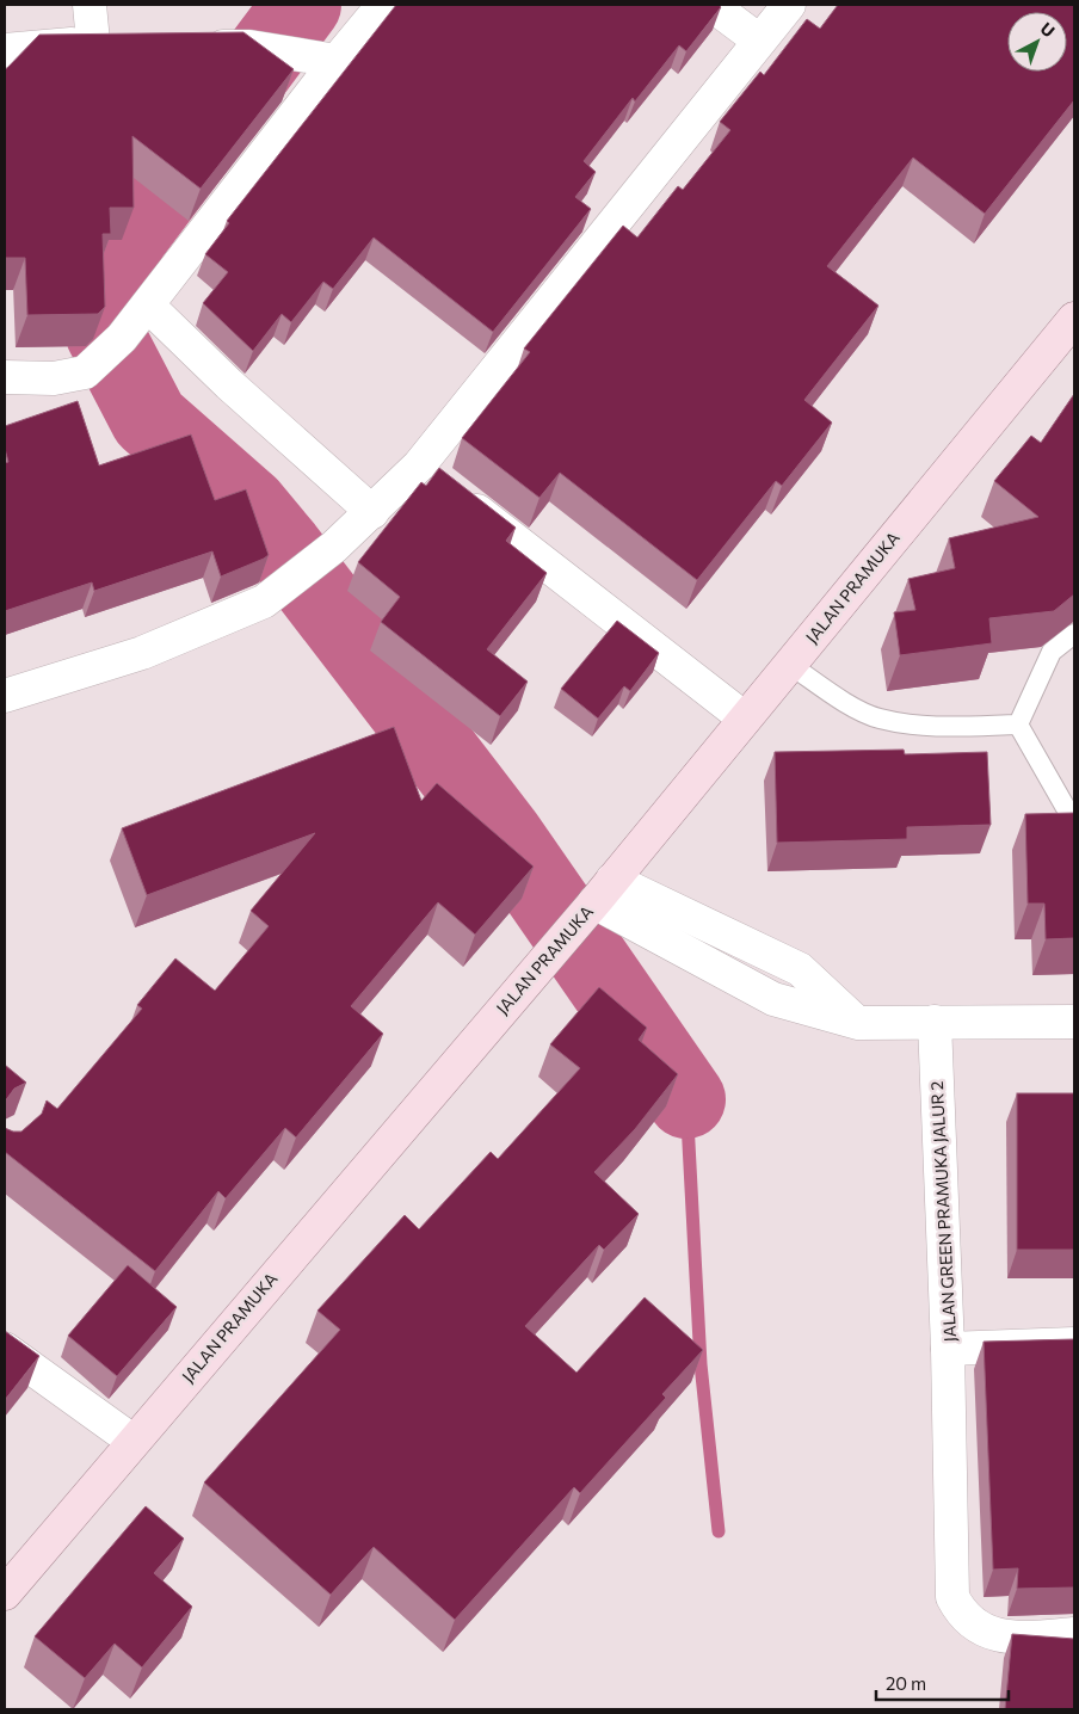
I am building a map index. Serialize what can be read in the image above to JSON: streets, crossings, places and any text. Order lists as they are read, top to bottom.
{
  "streets": {
    "main road": ["JALAN PRAMUKA"],
    "street": ["JALAN GREEN PRAMUKA JALUR 2"]
  },
  "scale_bar": "20 m",
  "north": "top right"
}
